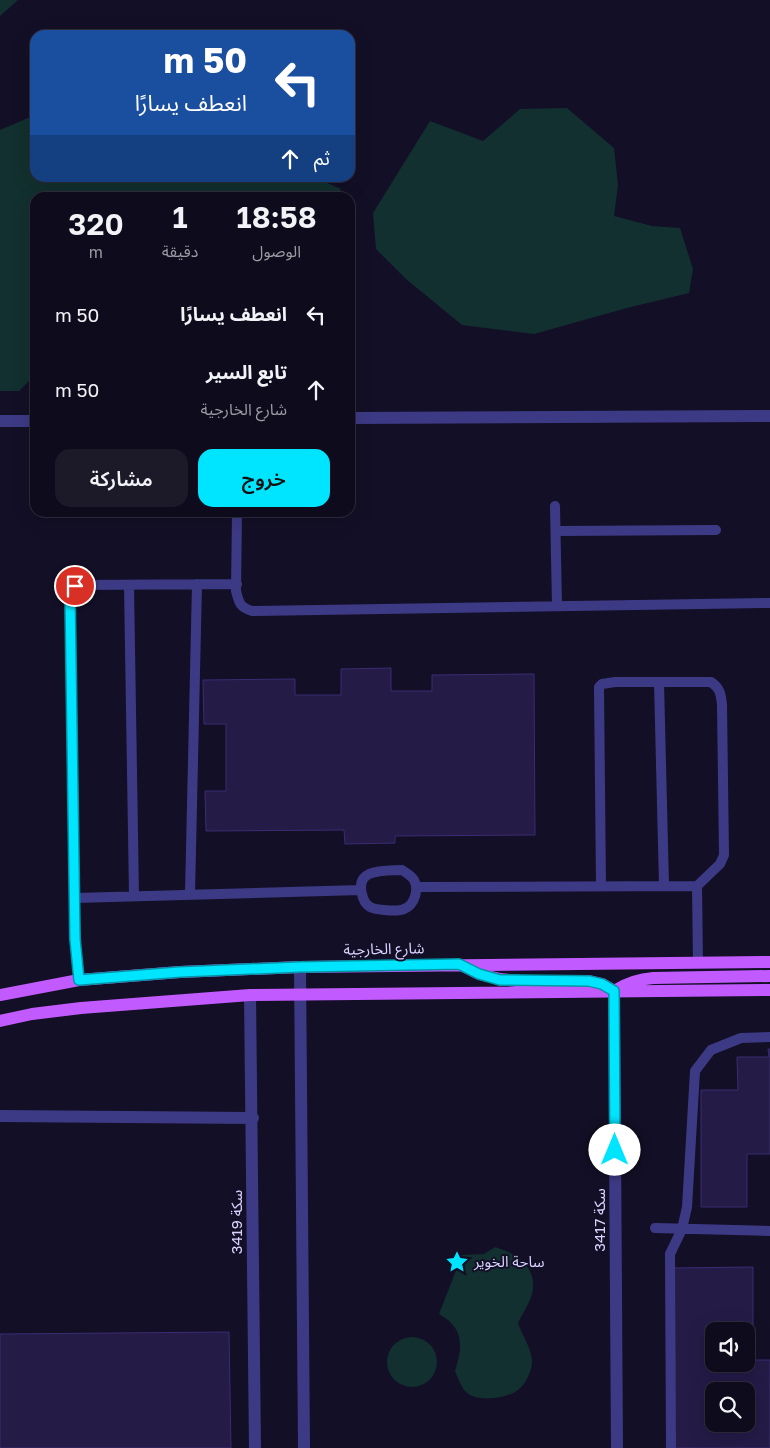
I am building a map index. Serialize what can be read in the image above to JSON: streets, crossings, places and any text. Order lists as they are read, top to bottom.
{
  "streets": {
    "main road": ["شارع الخارجية"],
    "street": ["سكة 3417", "سكة 3419"]
  },
  "places": {
    "place": ["ساحة الخوير"]
  },
  "page": {
    "turn": ["50 m", "انعطف يسارًا"],
    "then": "ثم",
    "eta": [
      "18:58",
      "الوصول",
      "1",
      "دقيقة",
      "320",
      "m"
    ],
    "list": [
      {
        "name": "انعطف يسارًا",
        "value": "50 m"
      },
      {
        "name": "تابع السير",
        "note": "شارع الخارجية",
        "value": "50 m"
      }
    ],
    "buttons": ["خروج", "مشاركة"]
  }
}
